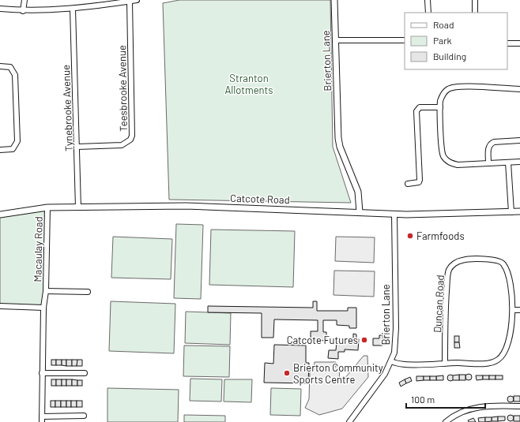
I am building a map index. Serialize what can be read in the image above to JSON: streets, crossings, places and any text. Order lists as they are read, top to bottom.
{
  "streets": {
    "street": [
      "Brierton Lane",
      "Teesbrooke Avenue",
      "Tynebrooke Avenue",
      "Catcote Road",
      "Macaulay Road",
      "Duncan Road"
    ]
  },
  "crossings": [
    ["Brierton Lane", "Catcote Road"],
    ["Brierton Lane", "Duncan Road"],
    ["Teesbrooke Avenue", "Tynebrooke Avenue"],
    ["Tynebrooke Avenue", "Catcote Road"],
    ["Catcote Road", "Macaulay Road"]
  ],
  "parks": ["Stranton Allotments"],
  "places": ["Farmfoods", "Catcote Futures", "Brierton Community Sports Centre"],
  "legend": ["Road", "Park", "Building"],
  "scale_bar": "100 m"
}
